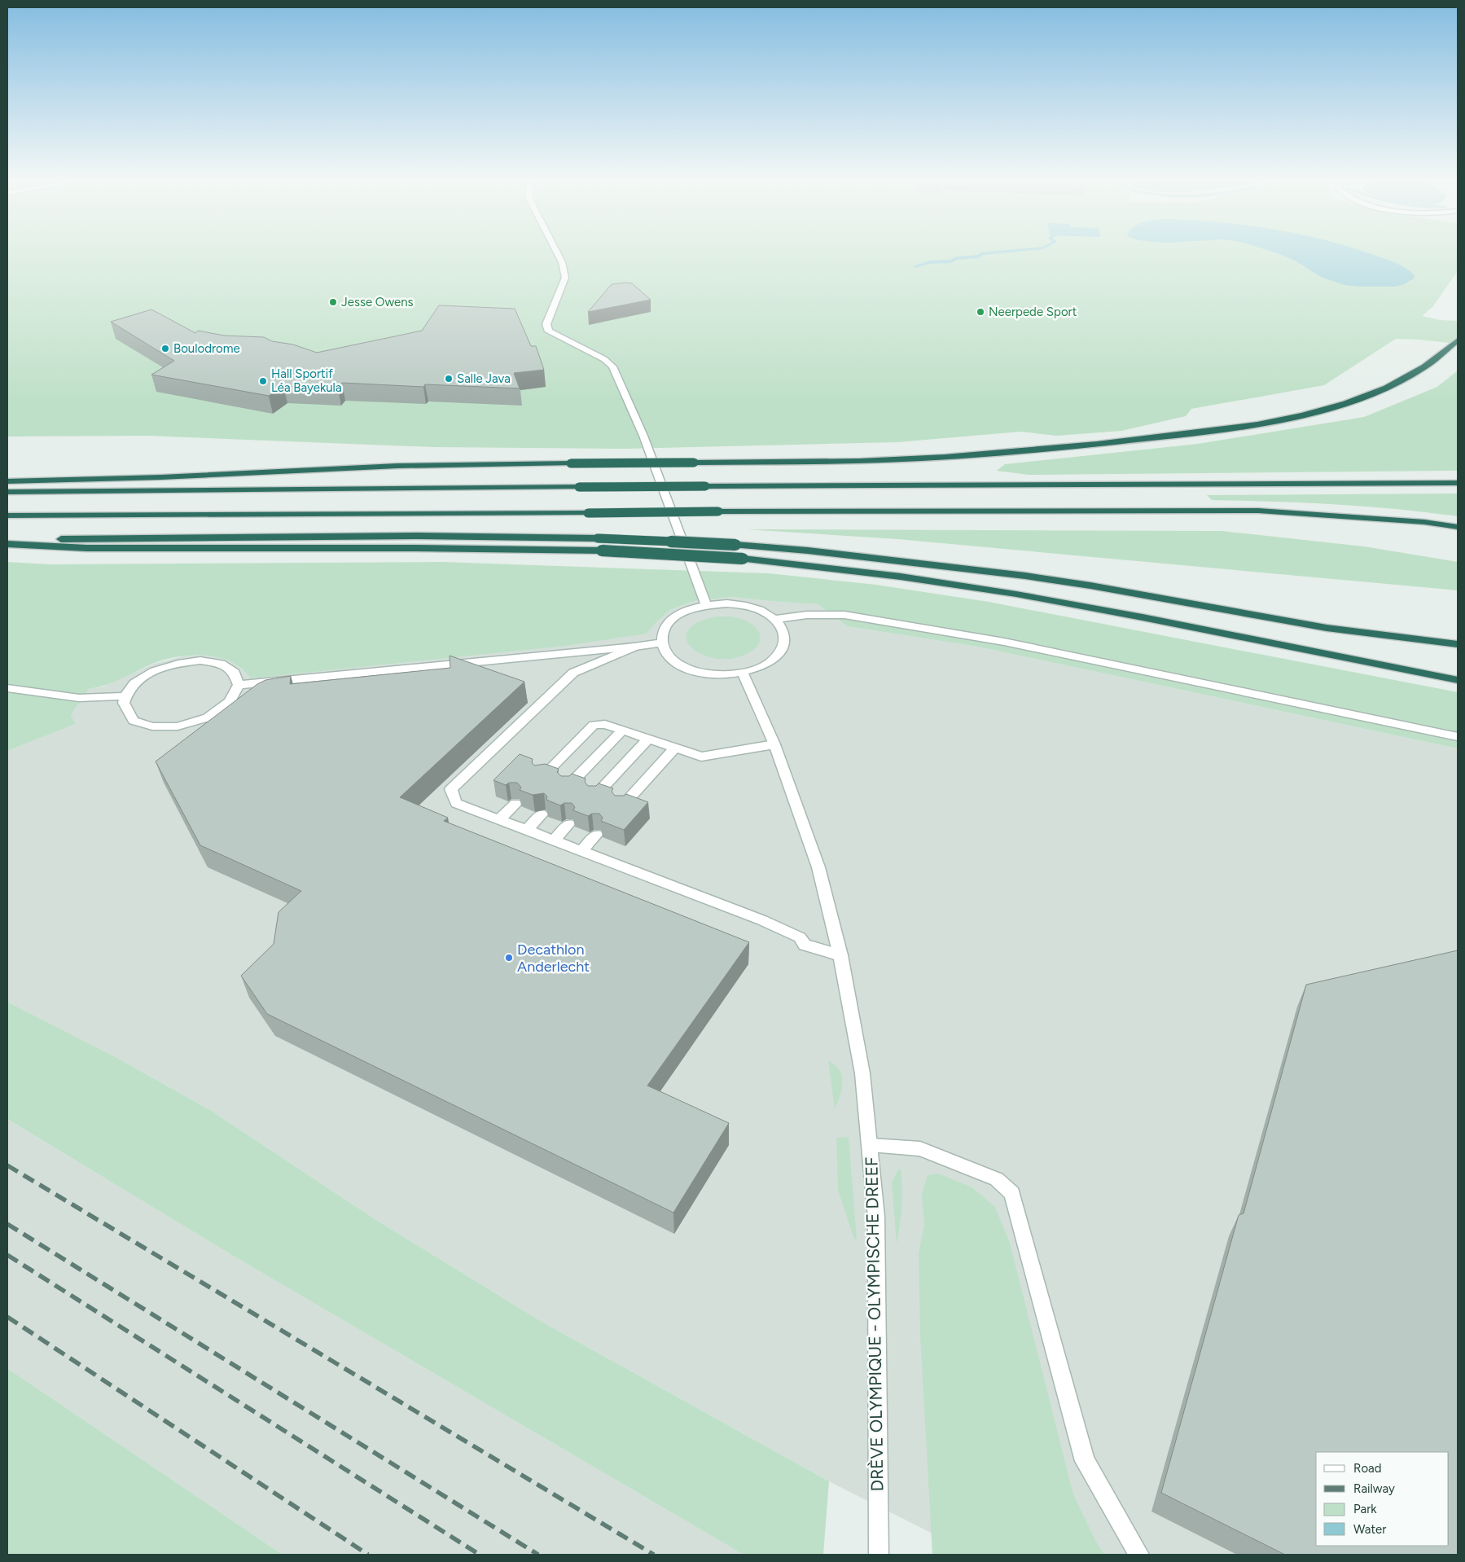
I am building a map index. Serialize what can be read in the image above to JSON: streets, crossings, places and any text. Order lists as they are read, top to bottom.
{
  "streets": {
    "street": ["DRÈVE OLYMPIQUE - OLYMPISCHE DREEF"]
  },
  "places": [
    "Jesse Owens",
    "Neerpede Sport",
    "Boulodrome",
    "Salle Java",
    "Hall Sportif Léa Bayekula",
    "Decathlon Anderlecht"
  ],
  "legend": [
    "Road",
    "Railway",
    "Park",
    "Water"
  ]
}
